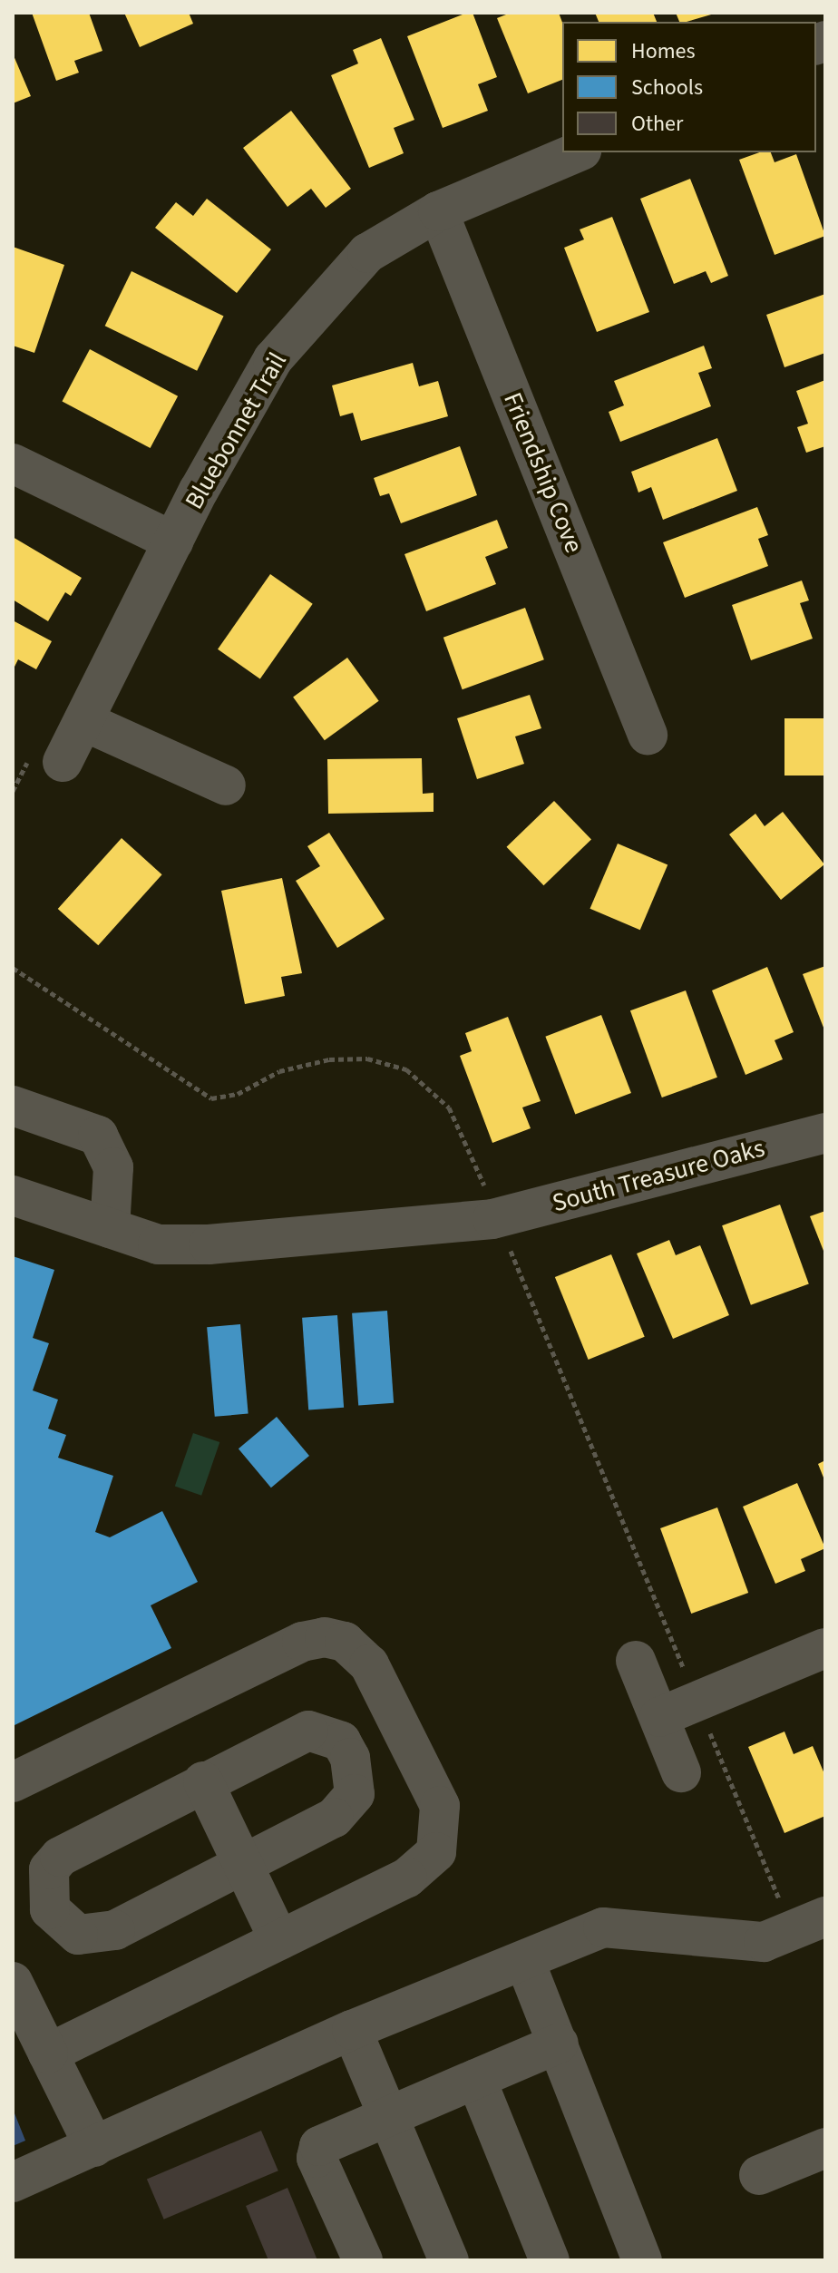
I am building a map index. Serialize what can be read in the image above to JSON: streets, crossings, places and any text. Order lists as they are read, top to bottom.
{
  "streets": {
    "street": ["Bluebonnet Trail", "Friendship Cove", "South Treasure Oaks"]
  },
  "crossings": [
    ["Bluebonnet Trail", "Friendship Cove"]
  ],
  "legend": ["Homes", "Schools", "Other"]
}
